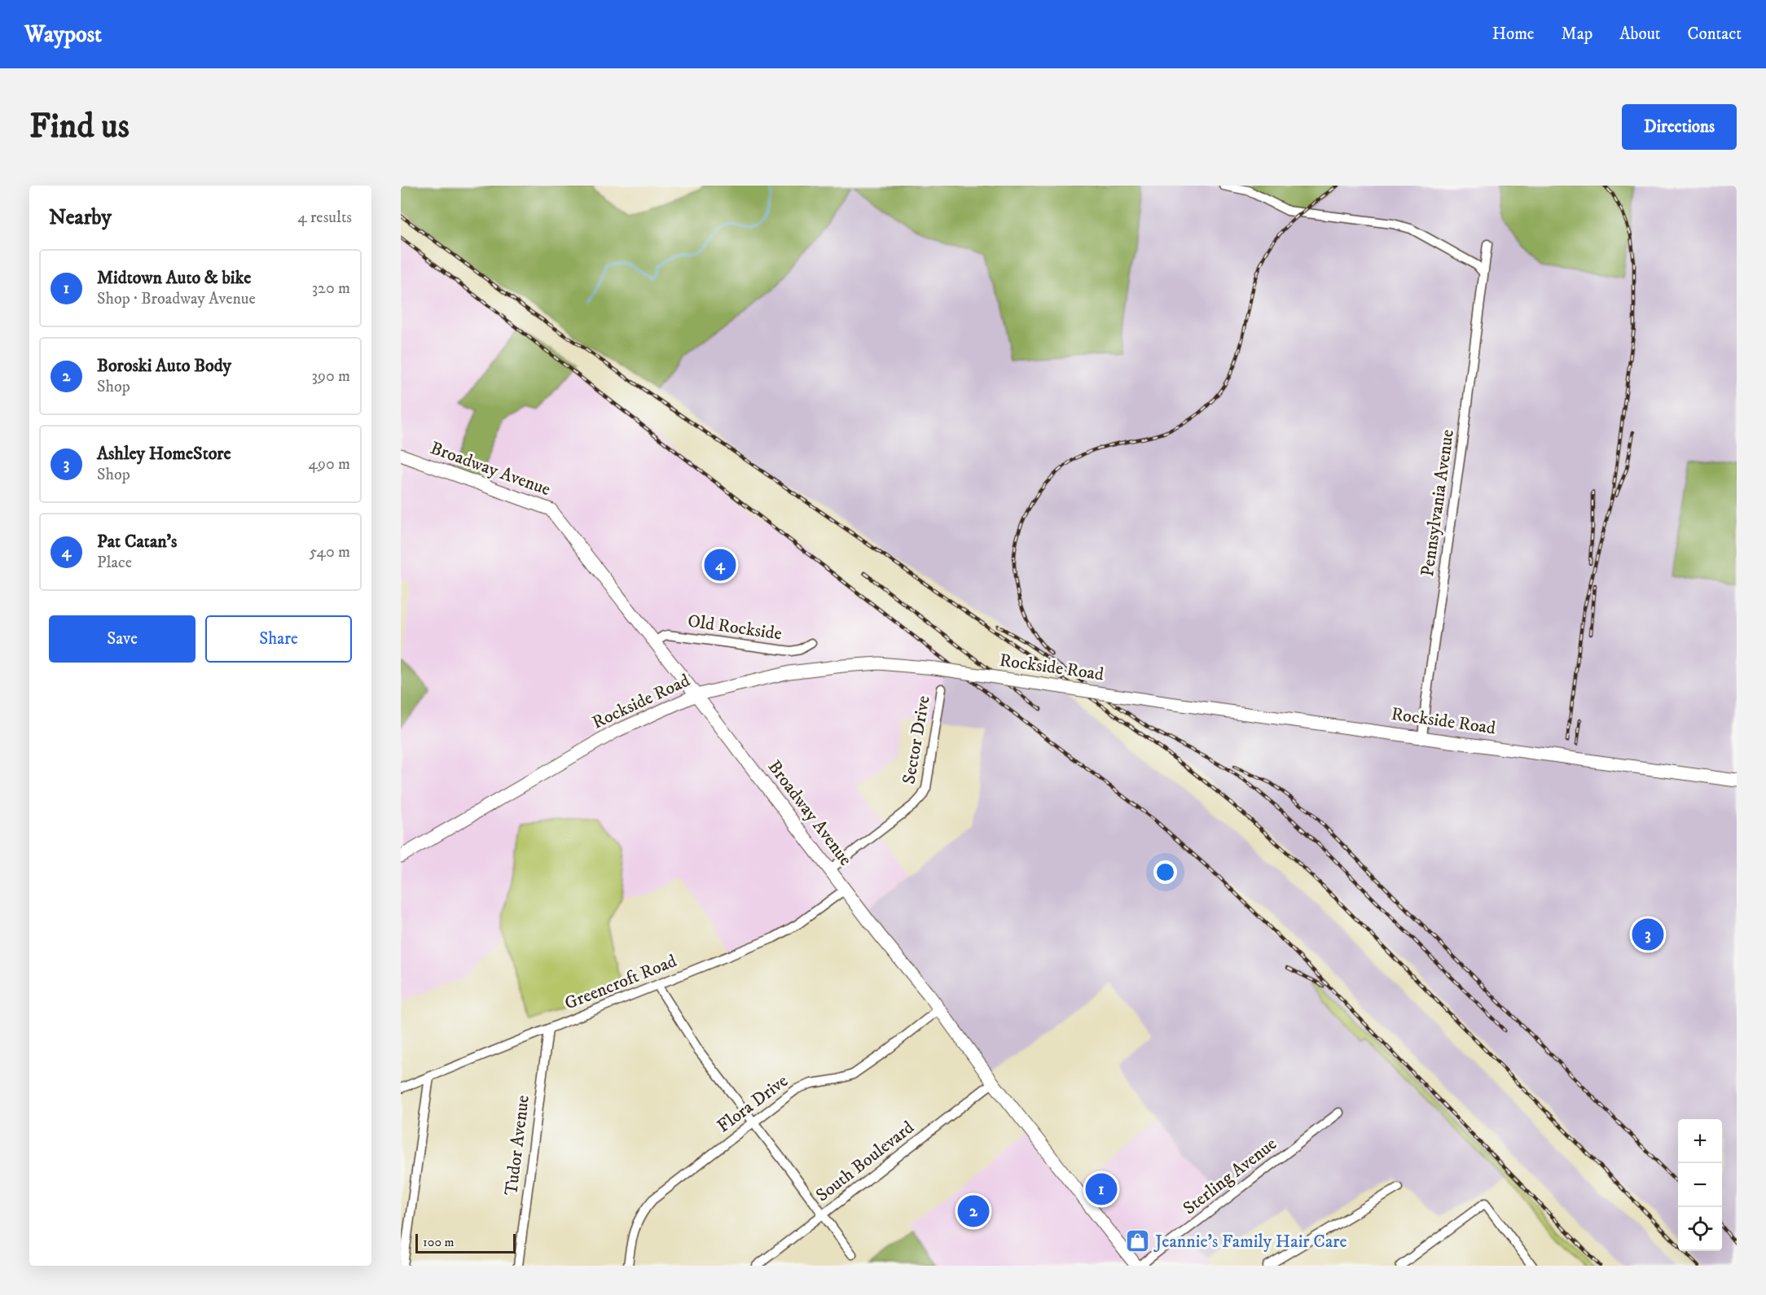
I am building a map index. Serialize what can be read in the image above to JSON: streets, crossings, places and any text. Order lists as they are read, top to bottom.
{
  "streets": {
    "main road": ["Broadway Avenue", "Rockside Road"],
    "street": [
      "Pennsylvania Avenue",
      "Old Rockside",
      "Sector Drive",
      "Greencroft Road",
      "Flora Drive",
      "Tudor Avenue",
      "South Boulevard",
      "Sterling Avenue"
    ]
  },
  "crossings": [
    ["Broadway Avenue", "Old Rockside"],
    ["Broadway Avenue", "Rockside Road"],
    ["Broadway Avenue", "Sector Drive"],
    ["Broadway Avenue", "Greencroft Road"],
    ["Broadway Avenue", "Flora Drive"],
    ["Broadway Avenue", "South Boulevard"],
    ["Broadway Avenue", "Sterling Avenue"],
    ["Pennsylvania Avenue", "Rockside Road"],
    ["Greencroft Road", "Tudor Avenue"]
  ],
  "places": {
    "shop": ["Jeannie's Family Hair Care"]
  },
  "scale_bar": "100 m",
  "page": {
    "header": "Waypost",
    "nav": [
      "Home",
      "Map",
      "About",
      "Contact"
    ],
    "buttons": [
      "Directions",
      ["Save", "Share"]
    ],
    "title": "Find us",
    "heading": ["Nearby", "4 results"],
    "list": [
      {
        "mark": "1",
        "name": "Midtown Auto & bike",
        "note": "Shop · Broadway Avenue",
        "value": "320 m"
      },
      {
        "mark": "2",
        "name": "Boroski Auto Body",
        "note": "Shop",
        "value": "390 m"
      },
      {
        "mark": "3",
        "name": "Ashley HomeStore",
        "note": "Shop",
        "value": "490 m"
      },
      {
        "mark": "4",
        "name": "Pat Catan's",
        "note": "Place",
        "value": "540 m"
      }
    ],
    "pins": [
      "4",
      "3",
      "1",
      "2"
    ],
    "map_buttons": ["+", "−"],
    "scale": "100 m"
  }
}
